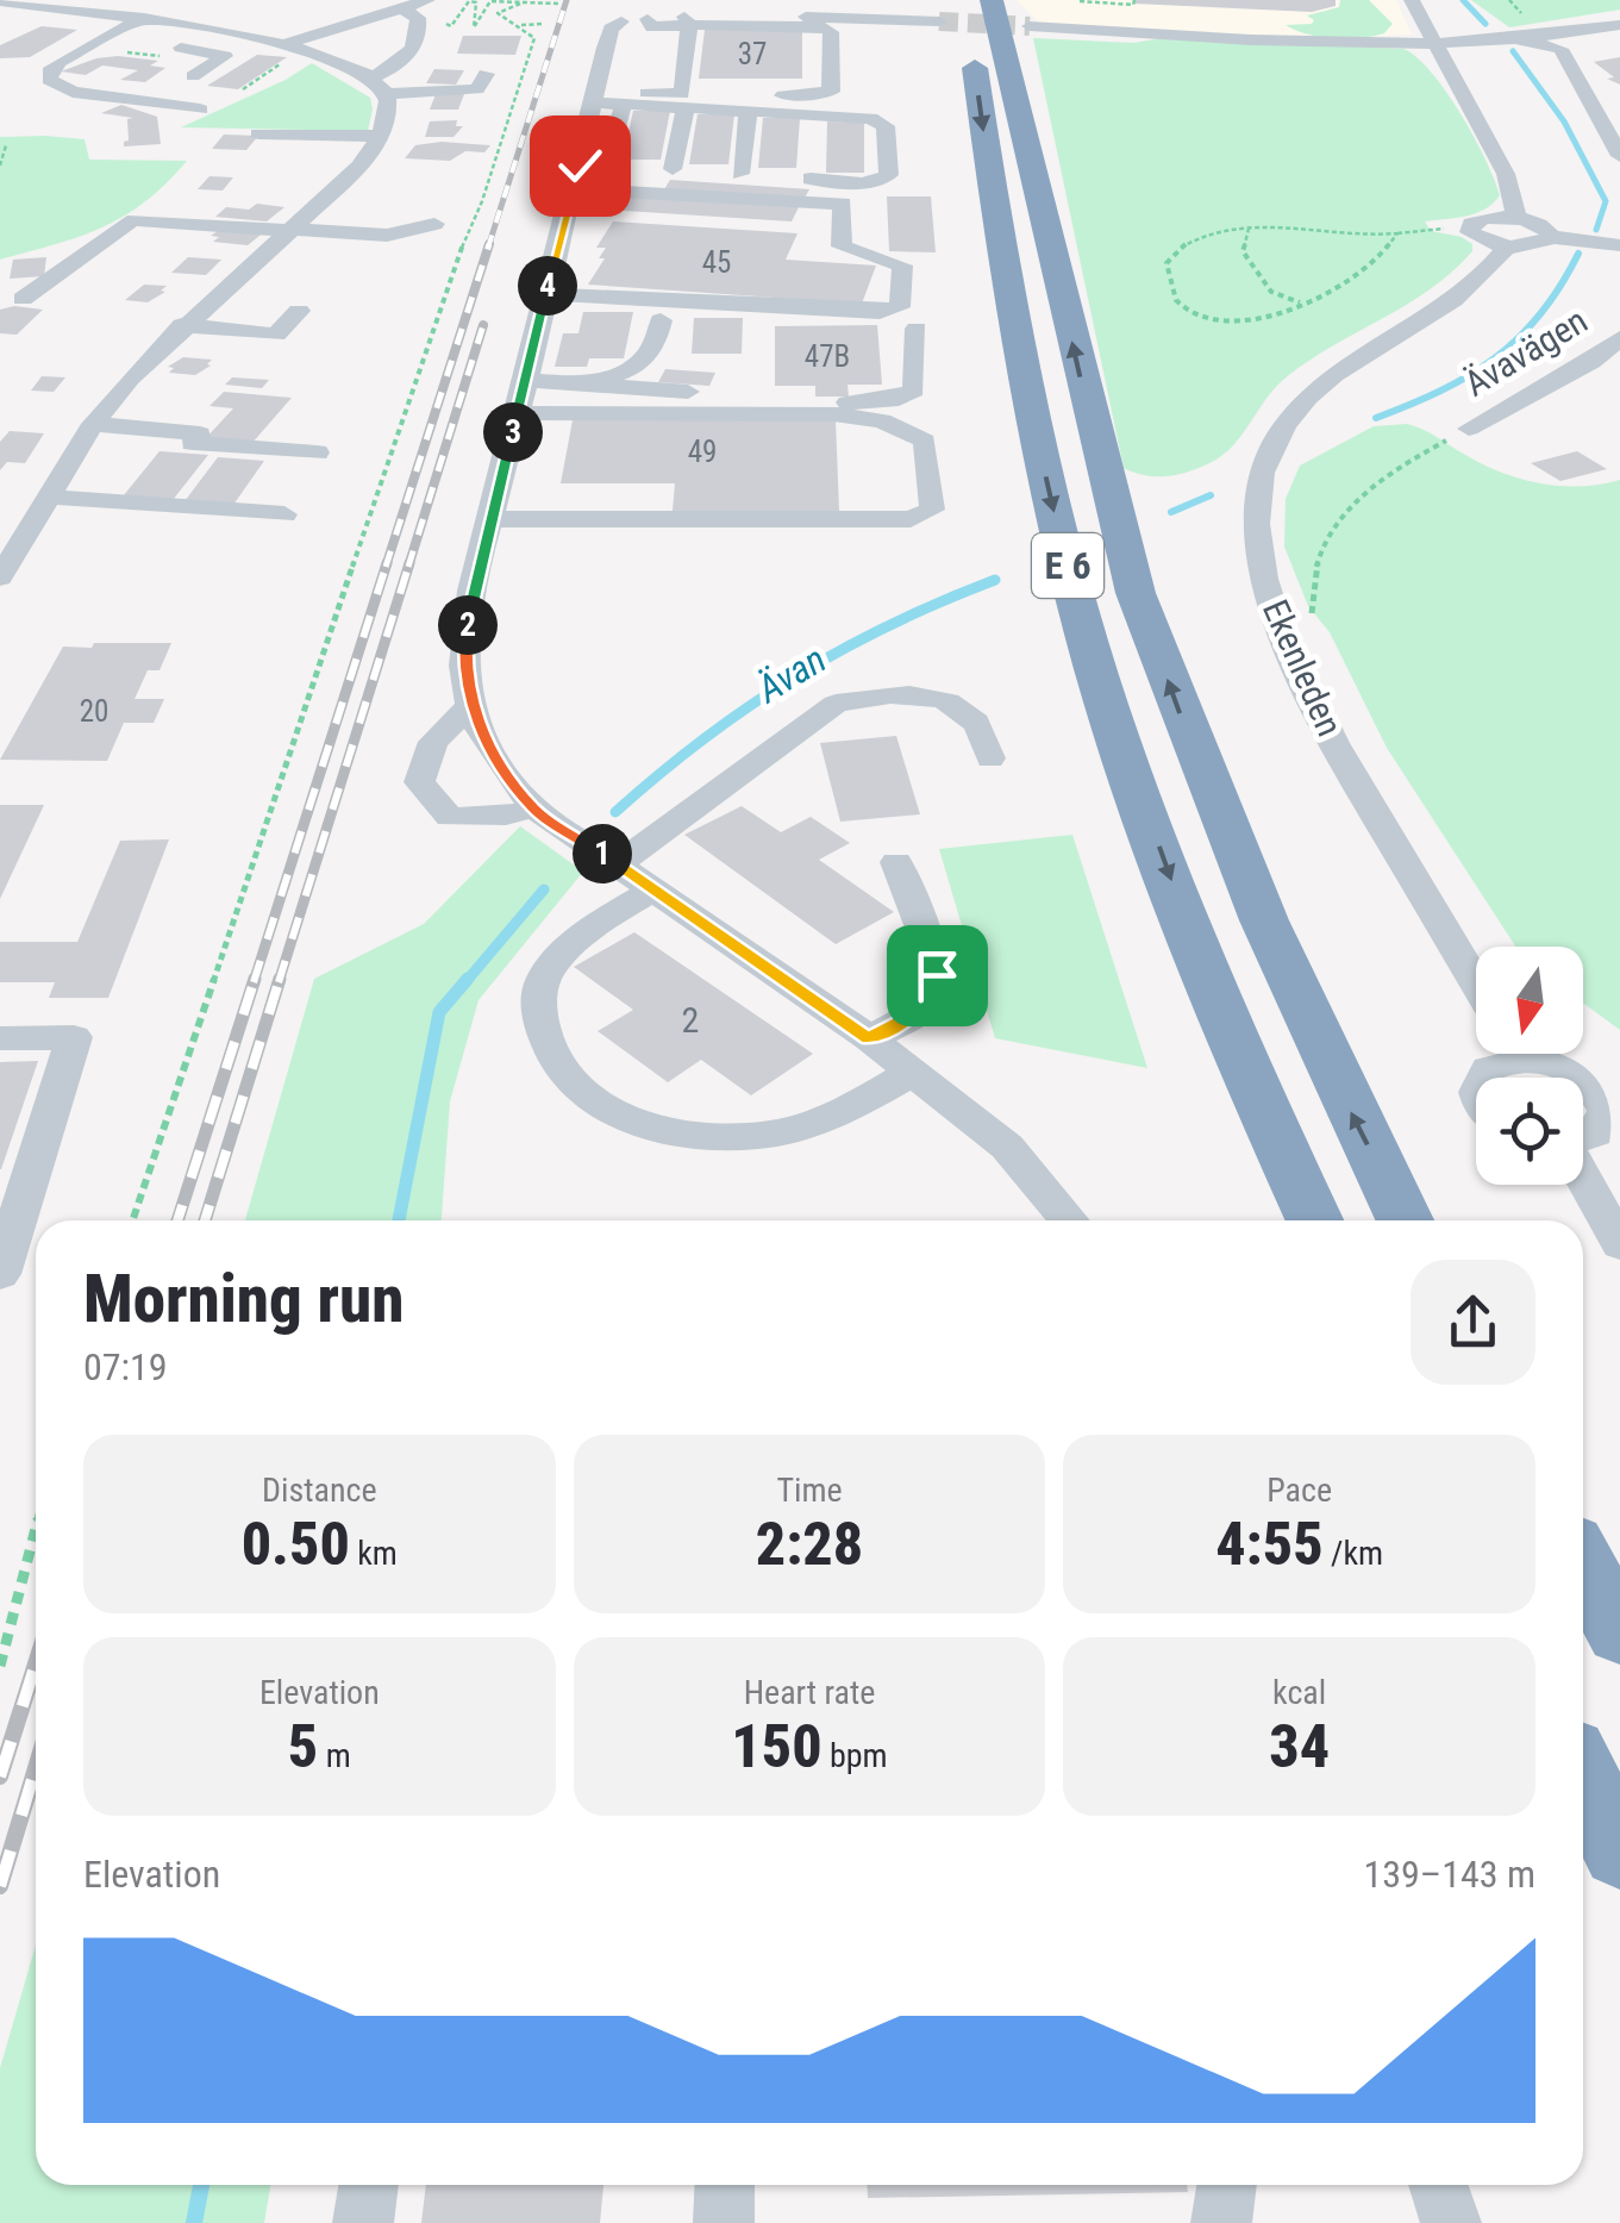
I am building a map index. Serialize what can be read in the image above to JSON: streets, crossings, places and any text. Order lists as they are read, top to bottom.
{
  "streets": {
    "highway": ["E 6"],
    "street": ["Ävavägen", "Ekenleden"]
  },
  "water": ["Ävan"],
  "house_numbers": [
    "37",
    "45",
    "47B",
    "49",
    "20",
    "2"
  ],
  "north": "bottom",
  "page": {
    "pins": [
      "4",
      "3",
      "2",
      "1"
    ],
    "heading": ["Morning run", "07:19"],
    "stats": [
      ["Distance", "0.50 km"],
      ["Time", "2:28"],
      ["Pace", "4:55 /km"],
      ["Elevation", "5 m"],
      ["Heart rate", "150 bpm"],
      ["kcal", "34"]
    ],
    "chart": ["Elevation", "139–143 m"]
  }
}
